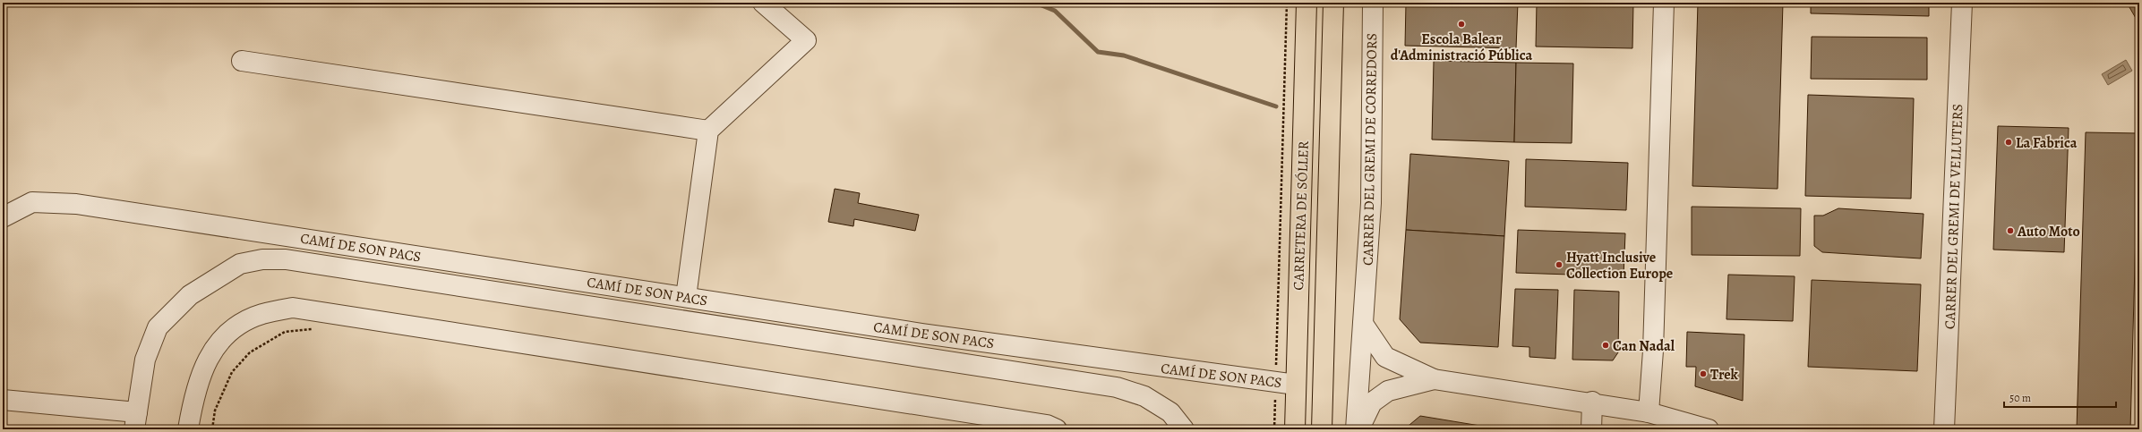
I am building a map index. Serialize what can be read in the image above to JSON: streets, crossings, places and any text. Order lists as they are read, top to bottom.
{
  "streets": {
    "main road": ["CARRETERA DE SÓLLER"],
    "street": ["CARRER DEL GREMI DE CORREDORS", "CARRER DEL GREMI DE VELLUTERS", "CAMÍ DE SON PACS"]
  },
  "crossings": [
    ["CARRETERA DE SÓLLER", "CAMÍ DE SON PACS"]
  ],
  "places": [
    "Escola Balear d'Administració Pública",
    "La Fabrica",
    "Auto Moto",
    "Hyatt Inclusive Collection Europe",
    "Can Nadal",
    "Trek"
  ],
  "scale_bar": "50 m"
}
